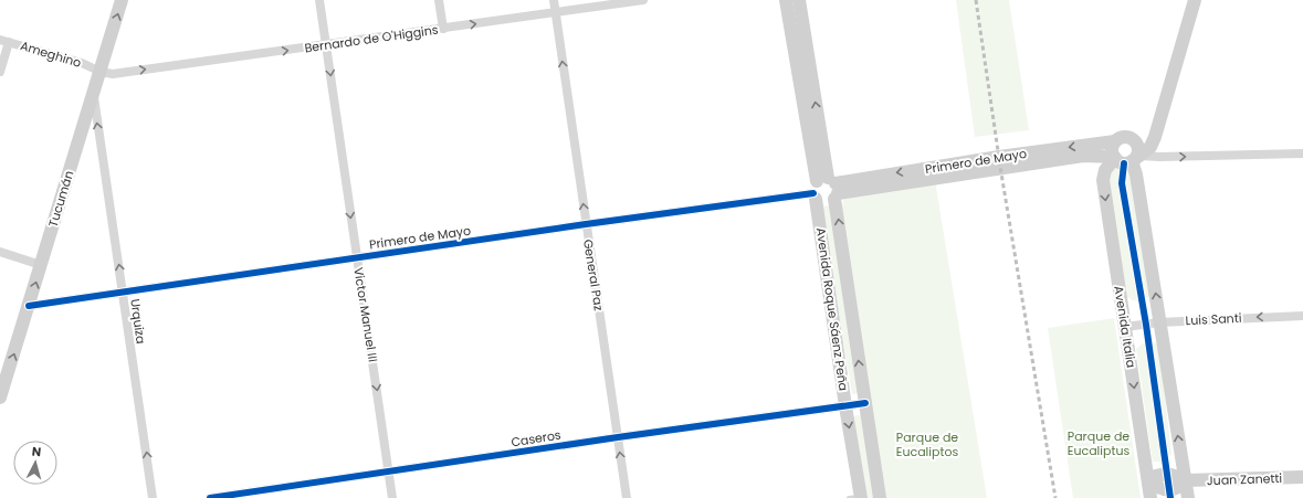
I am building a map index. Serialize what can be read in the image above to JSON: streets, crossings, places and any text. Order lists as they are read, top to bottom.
{
  "streets": {
    "street": [
      "Bernardo de O'Higgins",
      "Ameghino",
      "Primero de Mayo",
      "Tucumán",
      "General Paz",
      "Avenida Roque Sáenz Peña",
      "Victor Manuel III",
      "Luis Santi",
      "Urquiza",
      "Avenida Italia",
      "Caseros",
      "Juan Zanetti"
    ]
  },
  "crossings": [
    ["Bernardo de O'Higgins", "Ameghino"],
    ["Bernardo de O'Higgins", "Tucumán"],
    ["Bernardo de O'Higgins", "General Paz"],
    ["Bernardo de O'Higgins", "Victor Manuel III"],
    ["Ameghino", "Tucumán"],
    ["Primero de Mayo", "Tucumán"],
    ["Primero de Mayo", "General Paz"],
    ["Primero de Mayo", "Avenida Roque Sáenz Peña"],
    ["Primero de Mayo", "Victor Manuel III"],
    ["Primero de Mayo", "Urquiza"],
    ["Primero de Mayo", "Avenida Italia"],
    ["Tucumán", "Urquiza"],
    ["General Paz", "Caseros"],
    ["Avenida Roque Sáenz Peña", "Caseros"],
    ["Victor Manuel III", "Caseros"],
    ["Luis Santi", "Avenida Italia"],
    ["Avenida Italia", "Juan Zanetti"]
  ],
  "one_way": [
    "Bernardo de O'Higgins",
    "Tucumán",
    "General Paz",
    "Victor Manuel III",
    "Luis Santi",
    "Urquiza"
  ],
  "parks": ["Parque de Eucaliptus", "Parque de Eucaliptos"],
  "north": "top"
}
